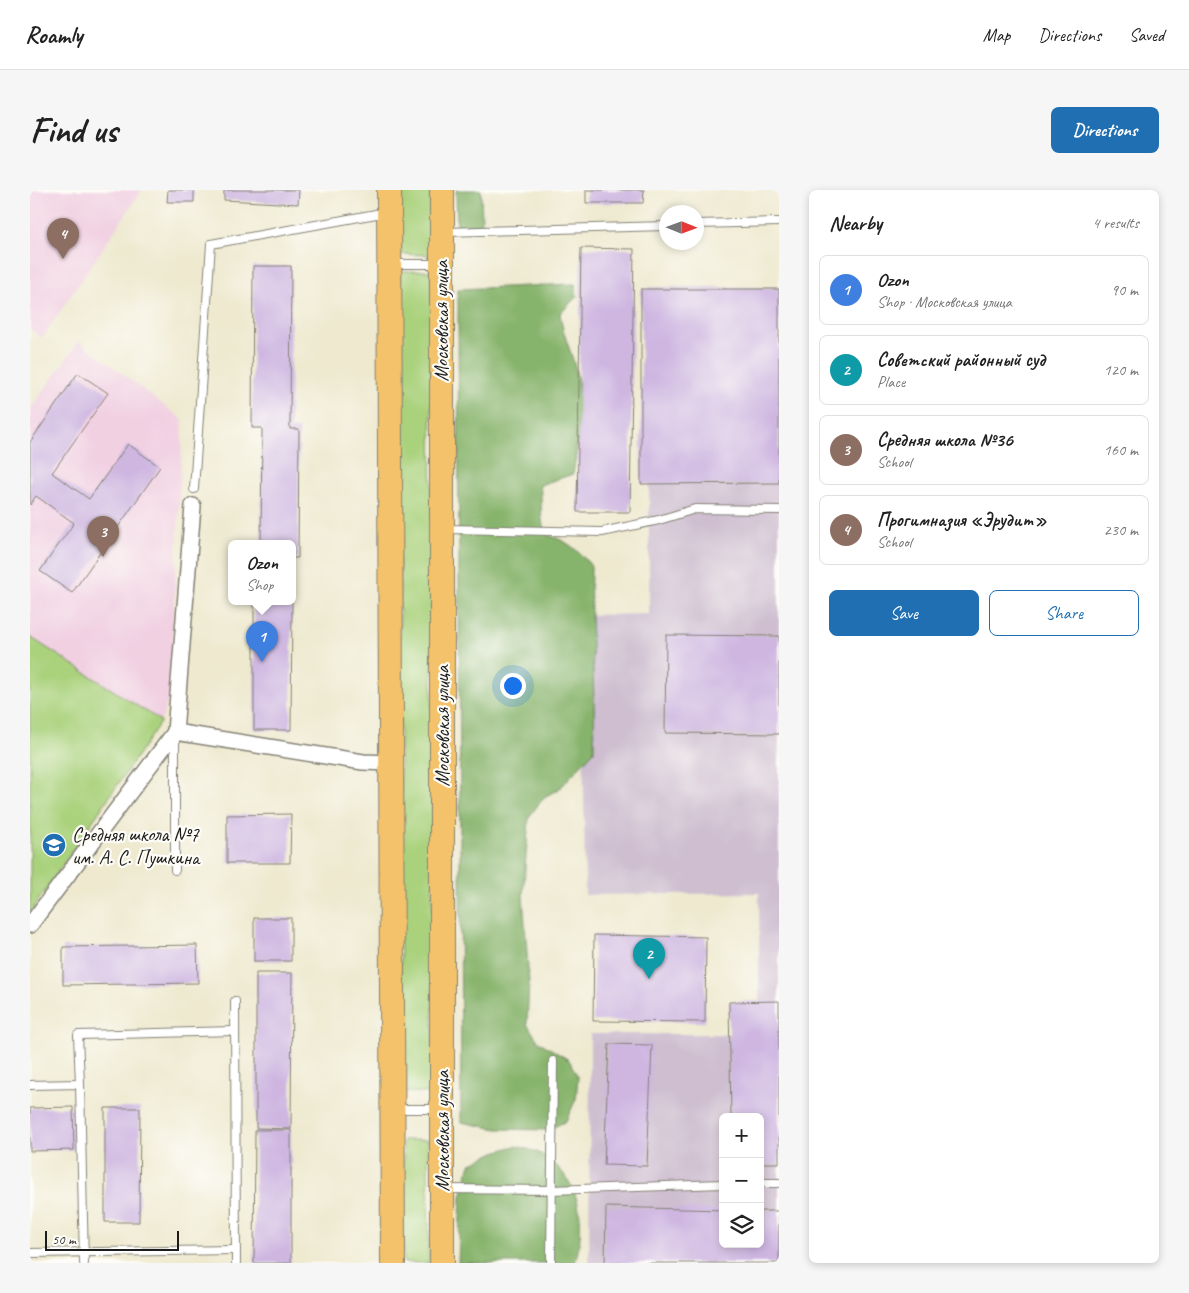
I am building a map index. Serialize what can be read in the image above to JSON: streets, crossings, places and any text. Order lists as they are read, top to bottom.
{
  "streets": {
    "main road": ["Московская улица"]
  },
  "places": {
    "school or university": ["Средняя школа №7 им. А. С. Пушкина"]
  },
  "scale_bar": "50 m",
  "north": "right",
  "page": {
    "header": "Roamly",
    "nav": ["Map", "Directions", "Saved"],
    "buttons": [
      "Directions",
      ["Save", "Share"]
    ],
    "title": "Find us",
    "heading": ["Nearby", "4 results"],
    "pins": [
      "4",
      "3",
      "1",
      "2"
    ],
    "list": [
      {
        "mark": "1",
        "name": "Ozon",
        "note": "Shop · Московская улица",
        "value": "90 m"
      },
      {
        "mark": "2",
        "name": "Советский районный суд",
        "note": "Place",
        "value": "120 m"
      },
      {
        "mark": "3",
        "name": "Средняя школа №36",
        "note": "School",
        "value": "160 m"
      },
      {
        "mark": "4",
        "name": "Прогимназия «Эрудит»",
        "note": "School",
        "value": "230 m"
      }
    ],
    "popup": ["Ozon", "Shop"],
    "map_buttons": ["+", "−"],
    "scale": "50 m"
  }
}
